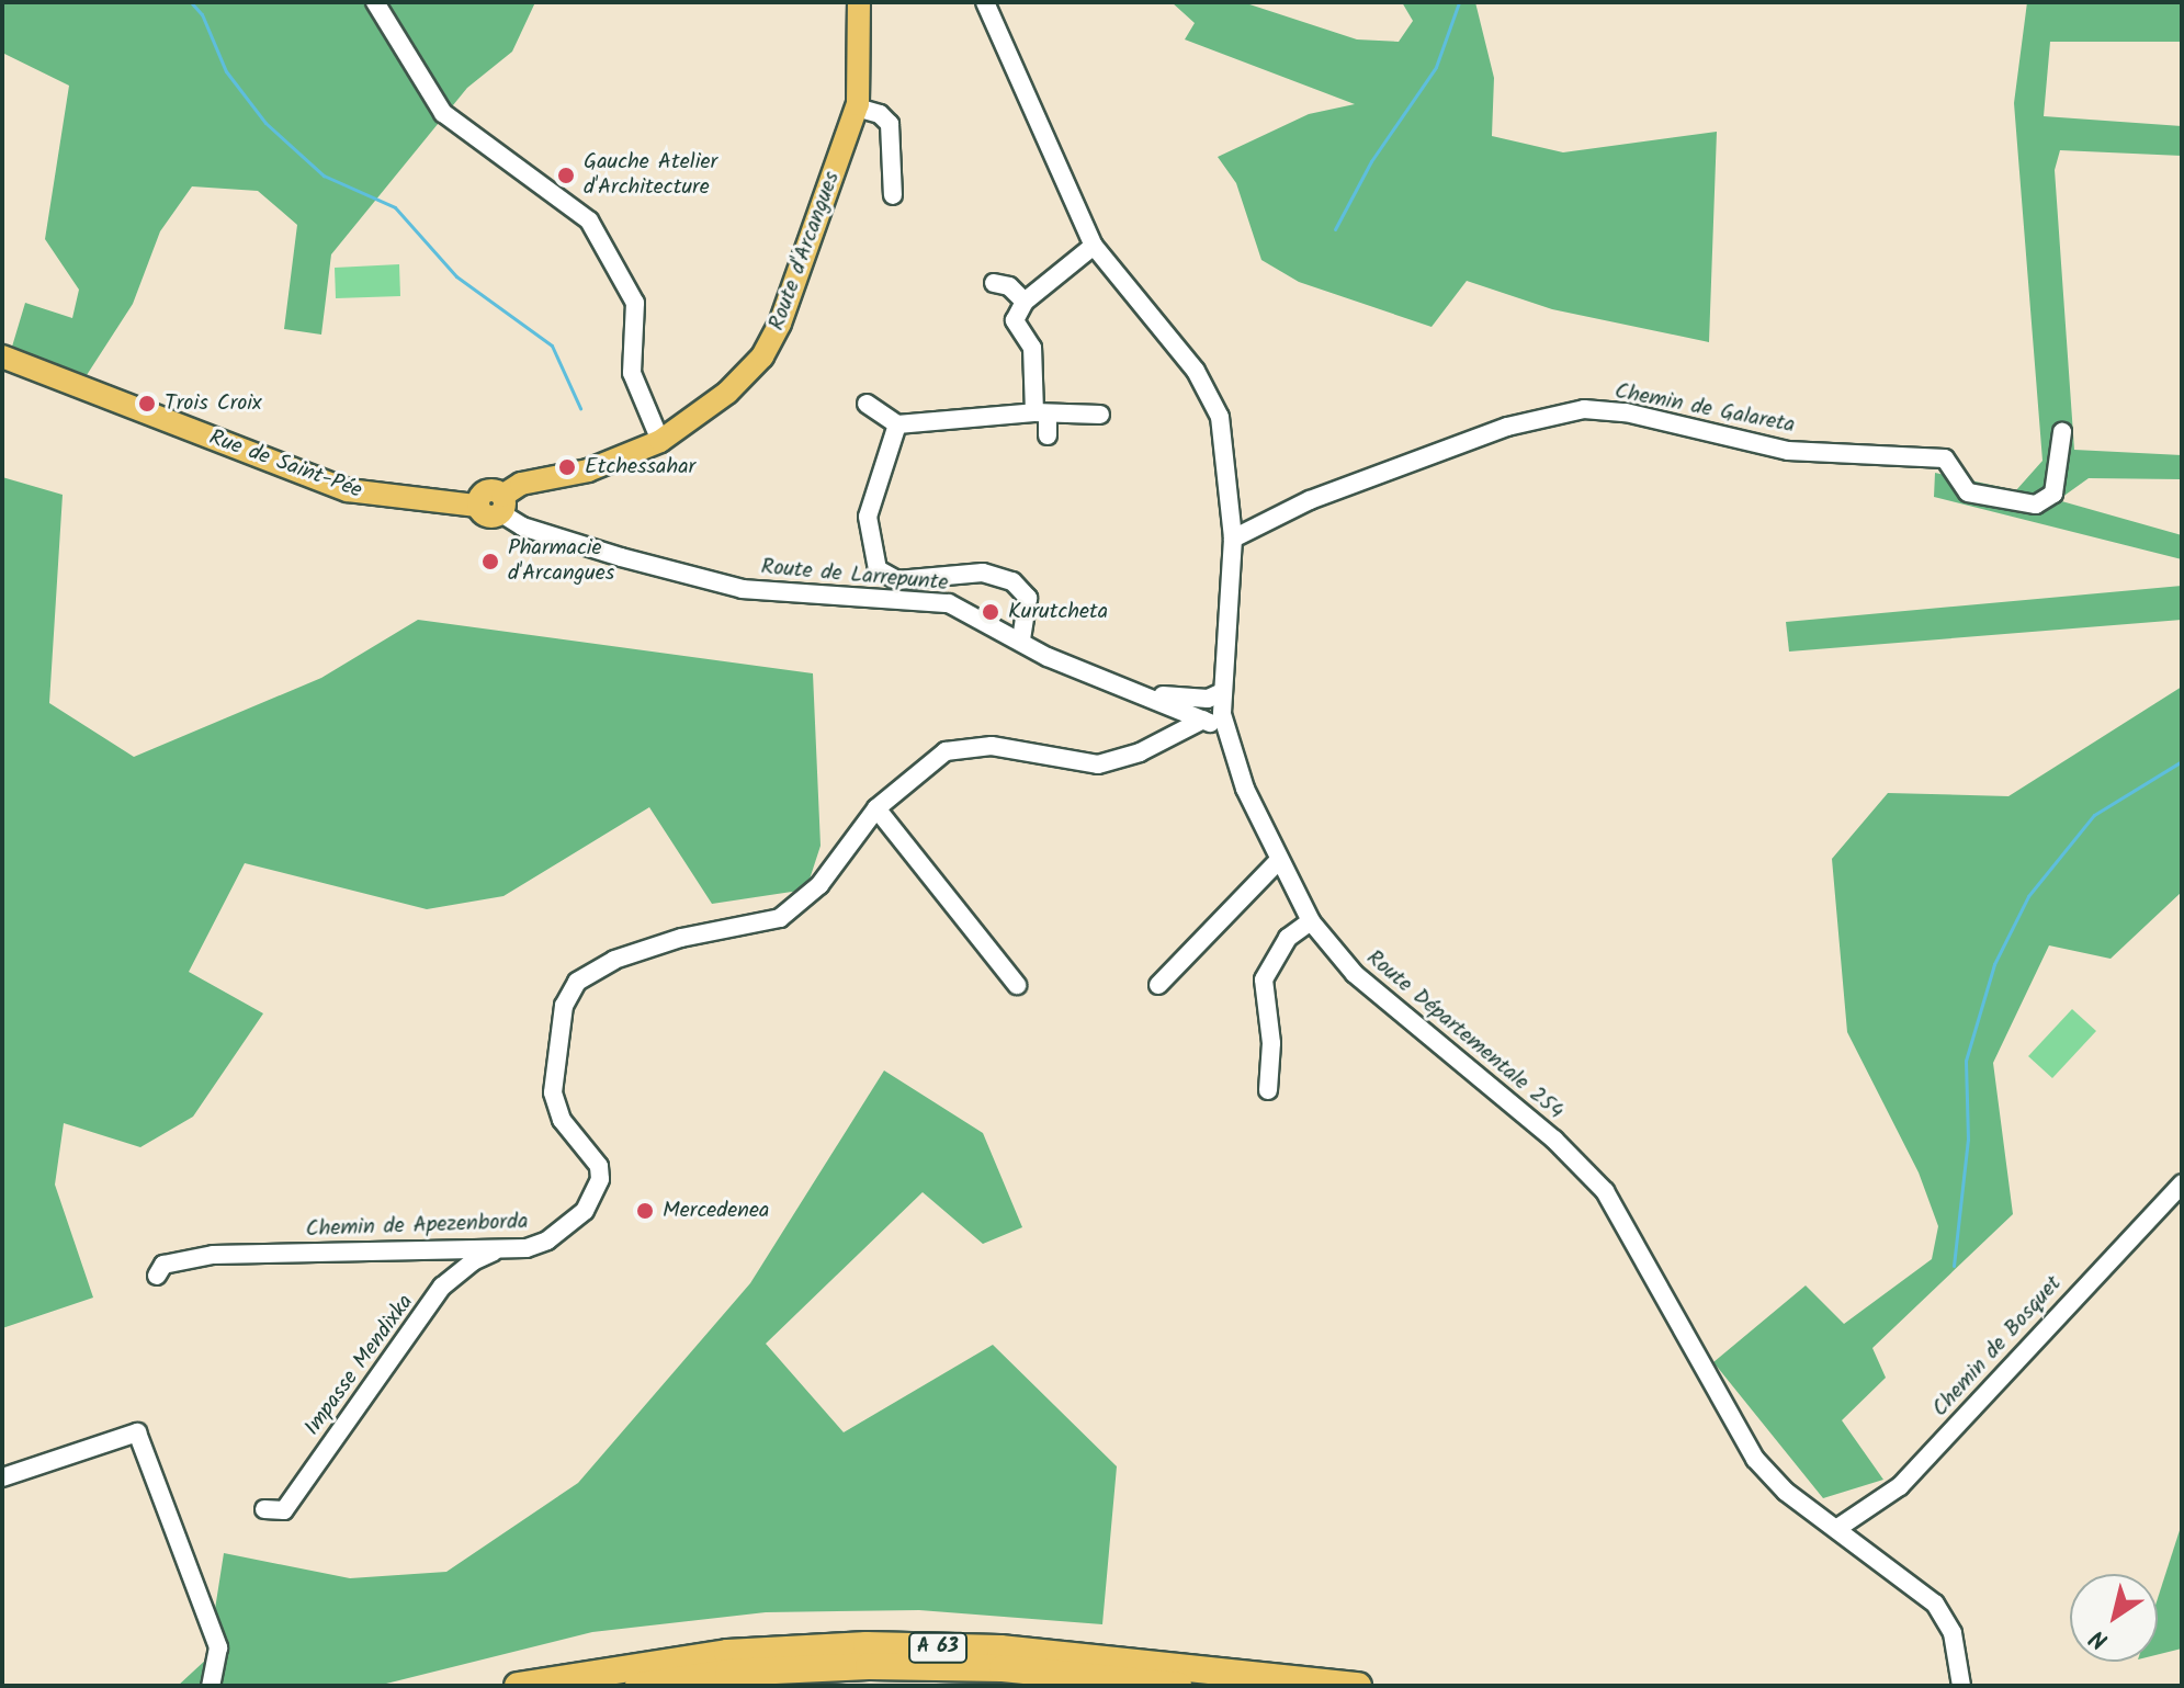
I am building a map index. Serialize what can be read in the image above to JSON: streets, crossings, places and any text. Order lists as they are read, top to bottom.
{
  "streets": {
    "highway": ["A 63"],
    "main road": ["Route d'Arcangues", "Rue de Saint-Pée"],
    "street": [
      "Chemin de Galareta",
      "Route de Larrepunte",
      "Route Départementale 254",
      "Chemin de Apezenborda",
      "Chemin de Bosquet",
      "Impasse Mendixka"
    ]
  },
  "crossings": [
    ["Route d'Arcangues", "Rue de Saint-Pée"],
    ["Route d'Arcangues", "Route de Larrepunte"],
    ["Chemin de Galareta", "Route Départementale 254"],
    ["Route de Larrepunte", "Route Départementale 254"],
    ["Route de Larrepunte", "Chemin de Apezenborda"],
    ["Route Départementale 254", "Chemin de Bosquet"],
    ["Chemin de Apezenborda", "Impasse Mendixka"]
  ],
  "places": [
    "Gauche Atelier d'Architecture",
    "Trois Croix",
    "Etchessahar",
    "Pharmacie d'Arcangues",
    "Kurutcheta",
    "Mercedenea"
  ],
  "north": "bottom left"
}
